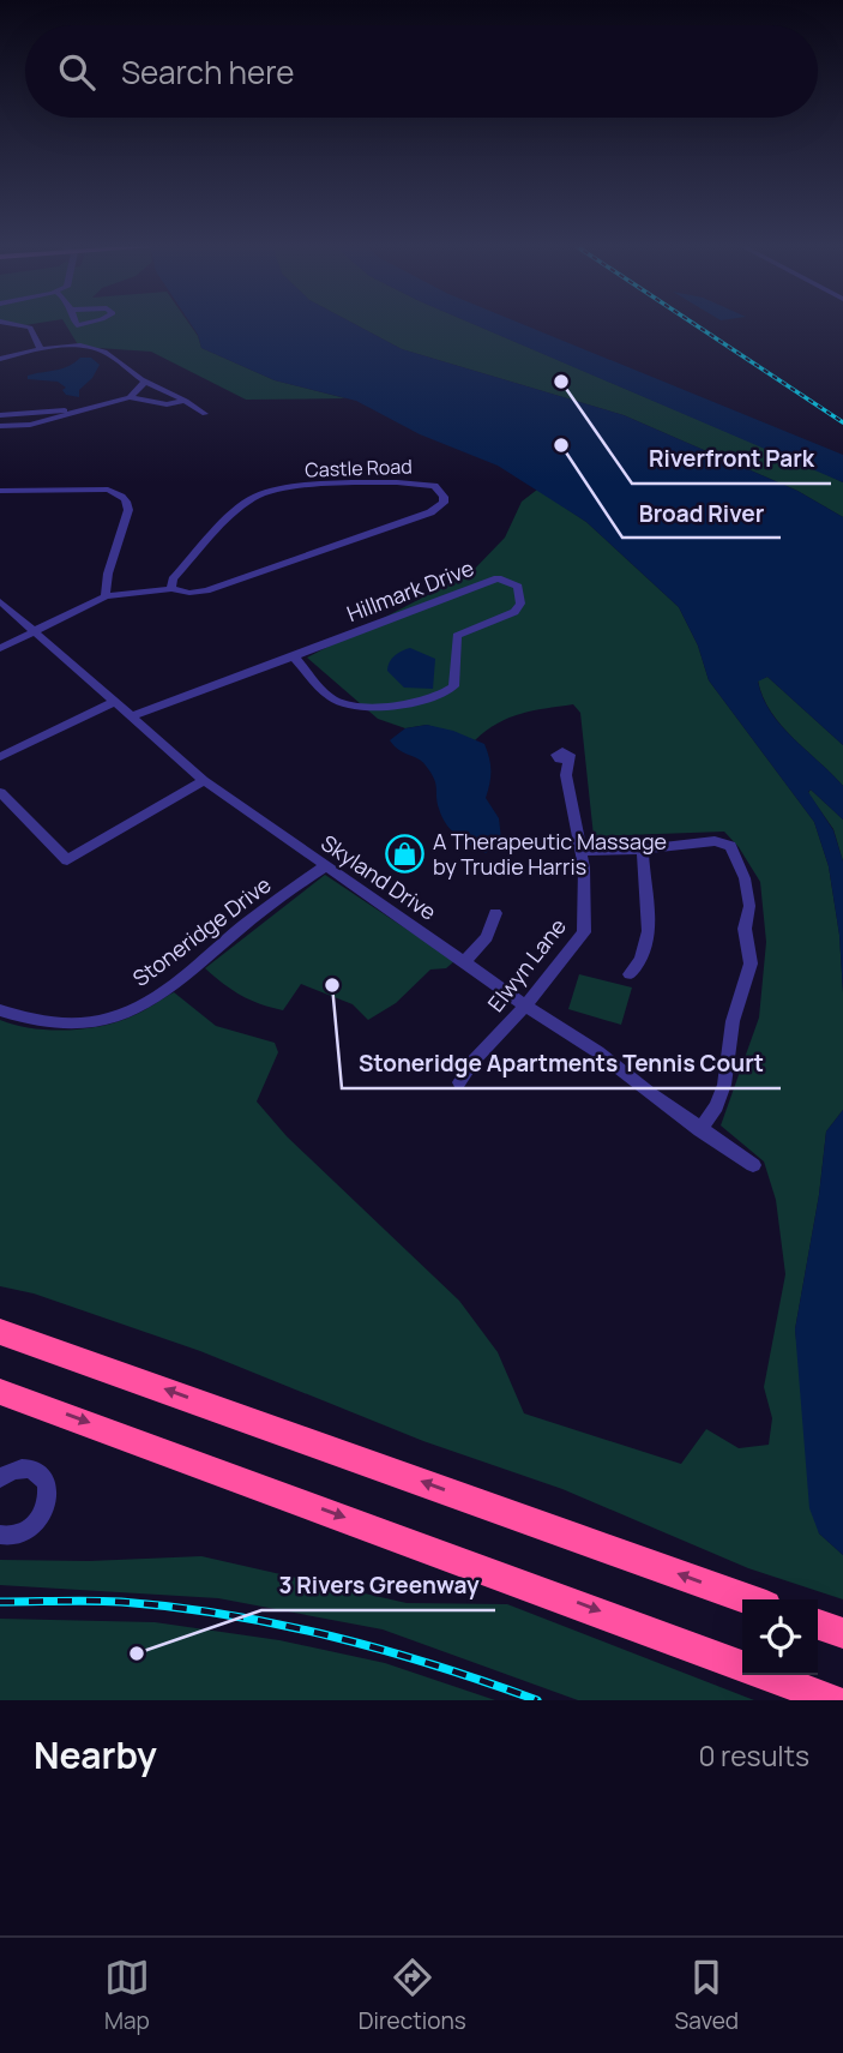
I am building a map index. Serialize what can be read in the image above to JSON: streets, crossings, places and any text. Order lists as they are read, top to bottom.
{
  "streets": {
    "street": [
      "Castle Road",
      "Hillmark Drive",
      "Skyland Drive",
      "Stoneridge Drive",
      "Elwyn Lane"
    ]
  },
  "crossings": [
    ["Castle Road", "Skyland Drive"],
    ["Hillmark Drive", "Skyland Drive"],
    ["Skyland Drive", "Stoneridge Drive"],
    ["Skyland Drive", "Elwyn Lane"]
  ],
  "places": {
    "other": [
      "Riverfront Park",
      "Broad River",
      "Stoneridge Apartments Tennis Court",
      "3 Rivers Greenway"
    ],
    "shop": ["A Therapeutic Massage by Trudie Harris"]
  },
  "page": {
    "search": "Search here",
    "heading": ["Nearby", "0 results"],
    "nav": ["Map", "Directions", "Saved"]
  }
}
